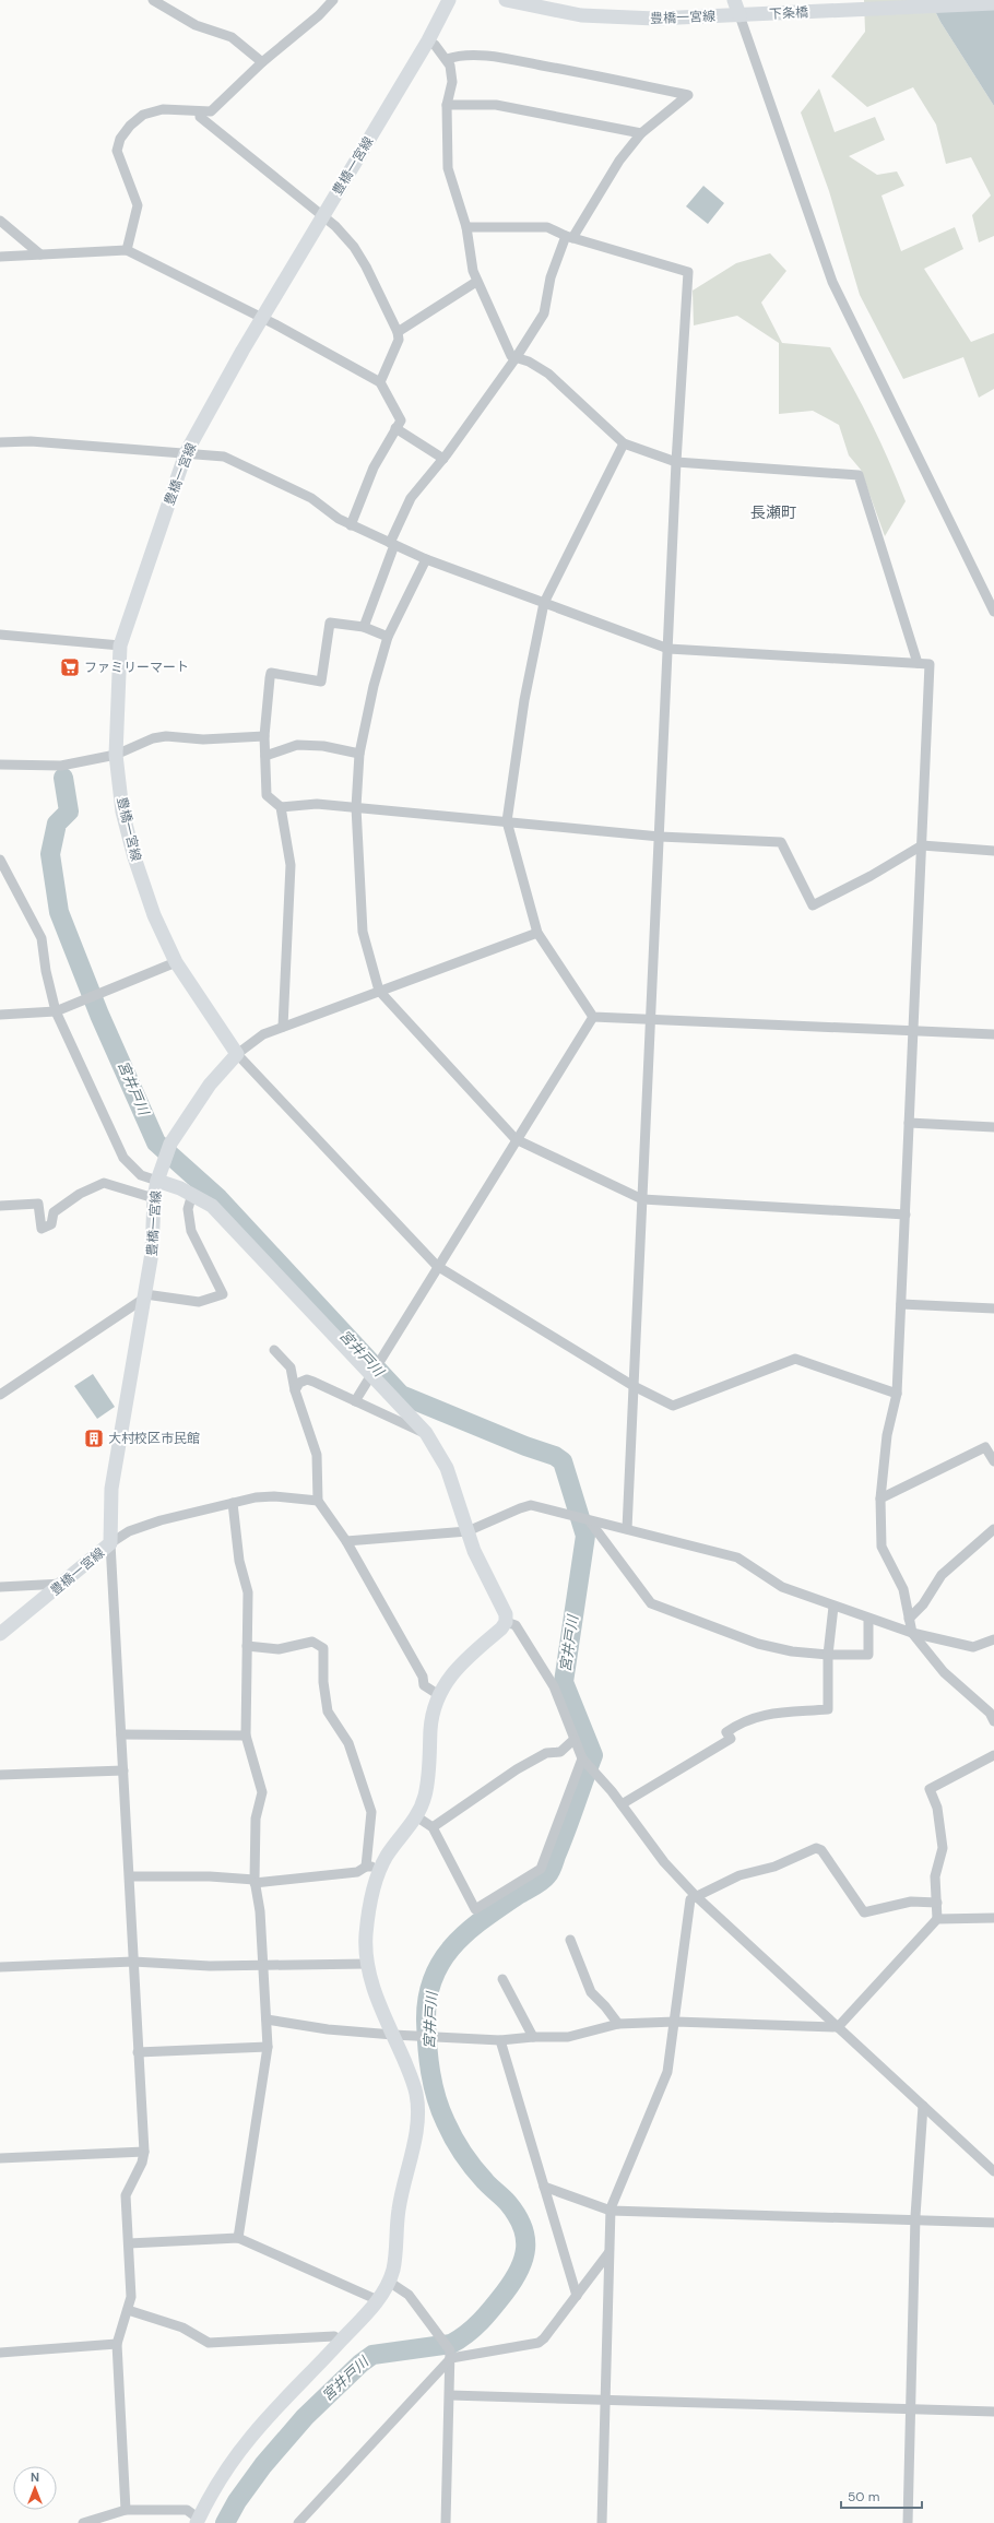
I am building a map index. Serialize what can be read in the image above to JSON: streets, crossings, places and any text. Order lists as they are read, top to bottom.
{
  "streets": {
    "main road": ["下条橋", "豊橋一宮線"]
  },
  "crossings": [
    ["下条橋", "豊橋一宮線"]
  ],
  "districts": ["長瀬町"],
  "water": ["宮井戸川"],
  "places": {
    "supermarket": ["ファミリーマート"],
    "building": ["大村校区市民館"]
  },
  "scale_bar": "50 m",
  "north": "top"
}
